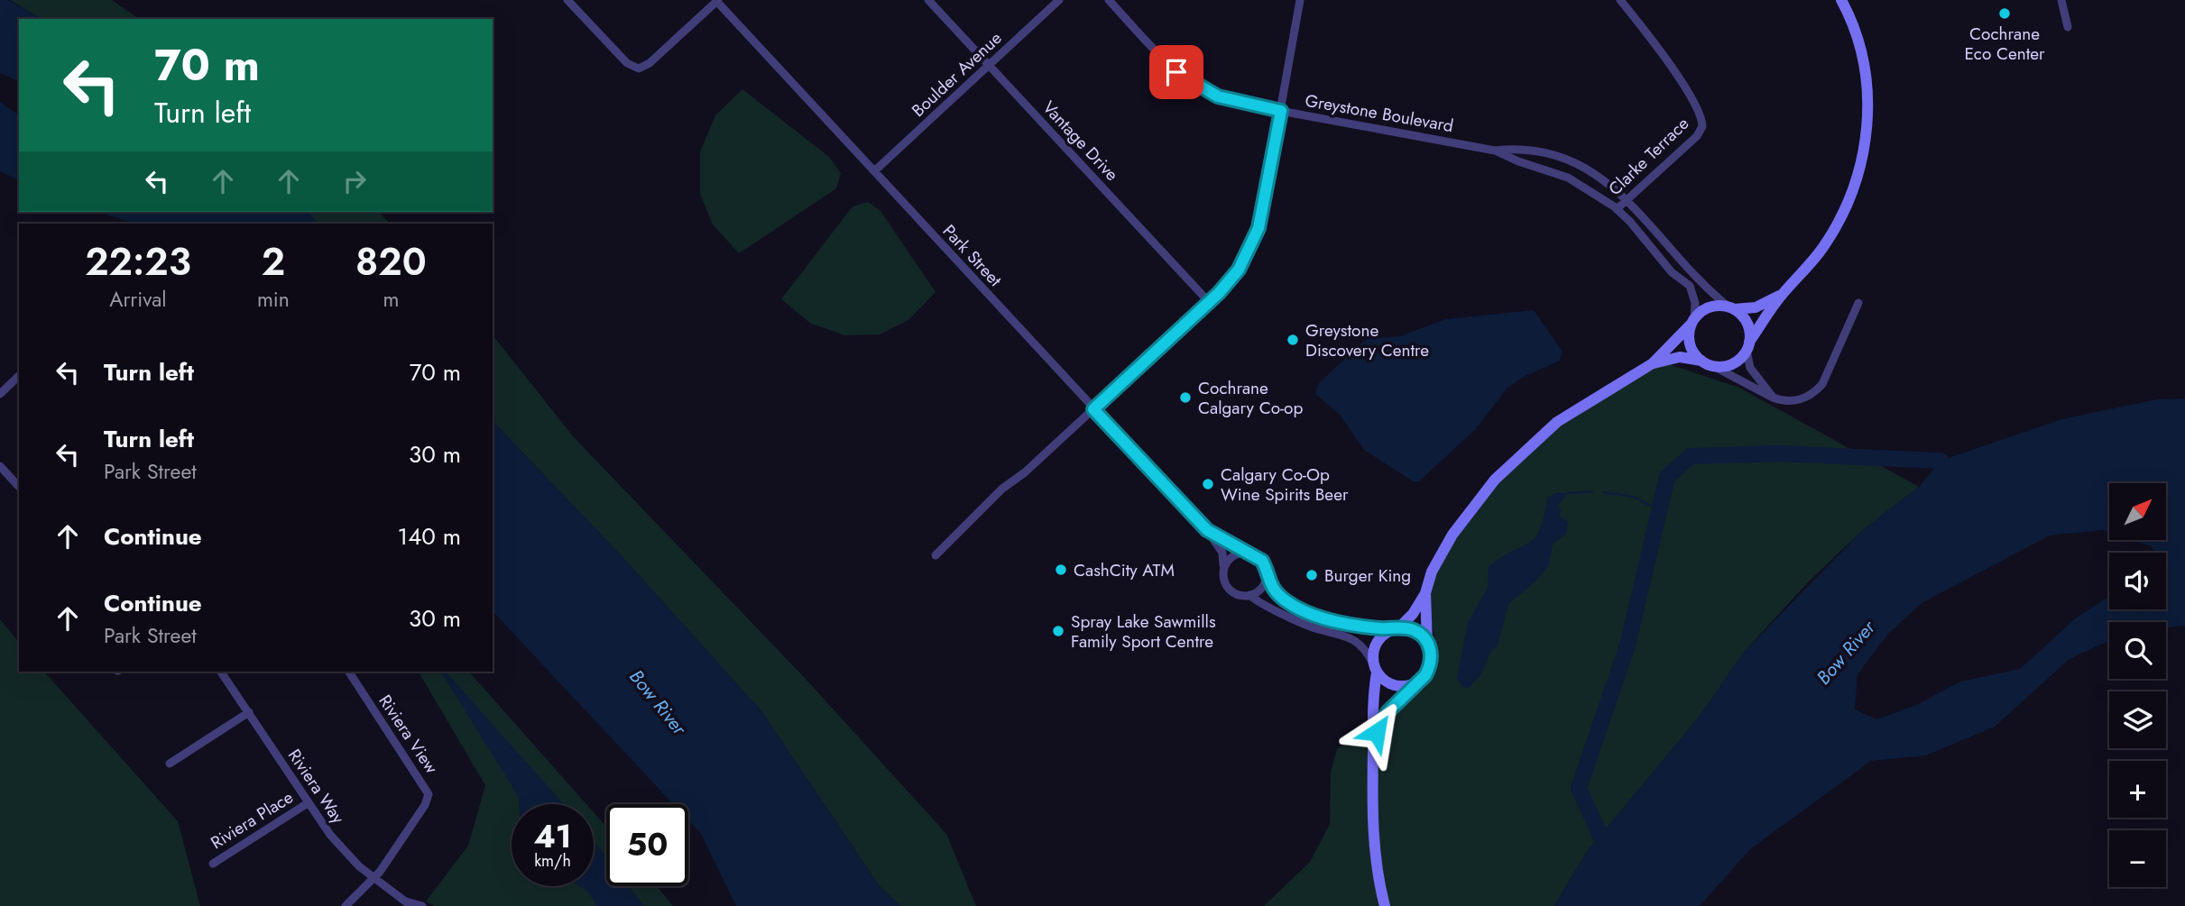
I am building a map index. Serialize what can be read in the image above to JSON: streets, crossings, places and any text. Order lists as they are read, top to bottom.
{
  "streets": {
    "street": [
      "Boulder Avenue",
      "Greystone Boulevard",
      "Vantage Drive",
      "Clarke Terrace",
      "Park Street",
      "Riviera View",
      "Riviera Way",
      "Riviera Place"
    ]
  },
  "crossings": [
    ["Boulder Avenue", "Vantage Drive"],
    ["Boulder Avenue", "Park Street"],
    ["Greystone Boulevard", "Clarke Terrace"],
    ["Riviera View", "Riviera Way"],
    ["Riviera Way", "Riviera Place"]
  ],
  "water": ["Bow River"],
  "places": [
    "Cochrane Eco Center",
    "Greystone Discovery Centre",
    "Cochrane Calgary Co-op",
    "Calgary Co-Op Wine Spirits Beer",
    "CashCity ATM",
    "Burger King",
    "Spray Lake Sawmills Family Sport Centre"
  ],
  "north": "top right",
  "page": {
    "turn": ["70 m", "Turn left"],
    "eta": [
      "22:23",
      "Arrival",
      "2",
      "min",
      "820",
      "m"
    ],
    "list": [
      {
        "name": "Turn left",
        "value": "70 m"
      },
      {
        "name": "Turn left",
        "note": "Park Street",
        "value": "30 m"
      },
      {
        "name": "Continue",
        "value": "140 m"
      },
      {
        "name": "Continue",
        "note": "Park Street",
        "value": "30 m"
      }
    ],
    "map_buttons": ["+", "−"],
    "speed": "41 km/h",
    "limit": "50"
  }
}
